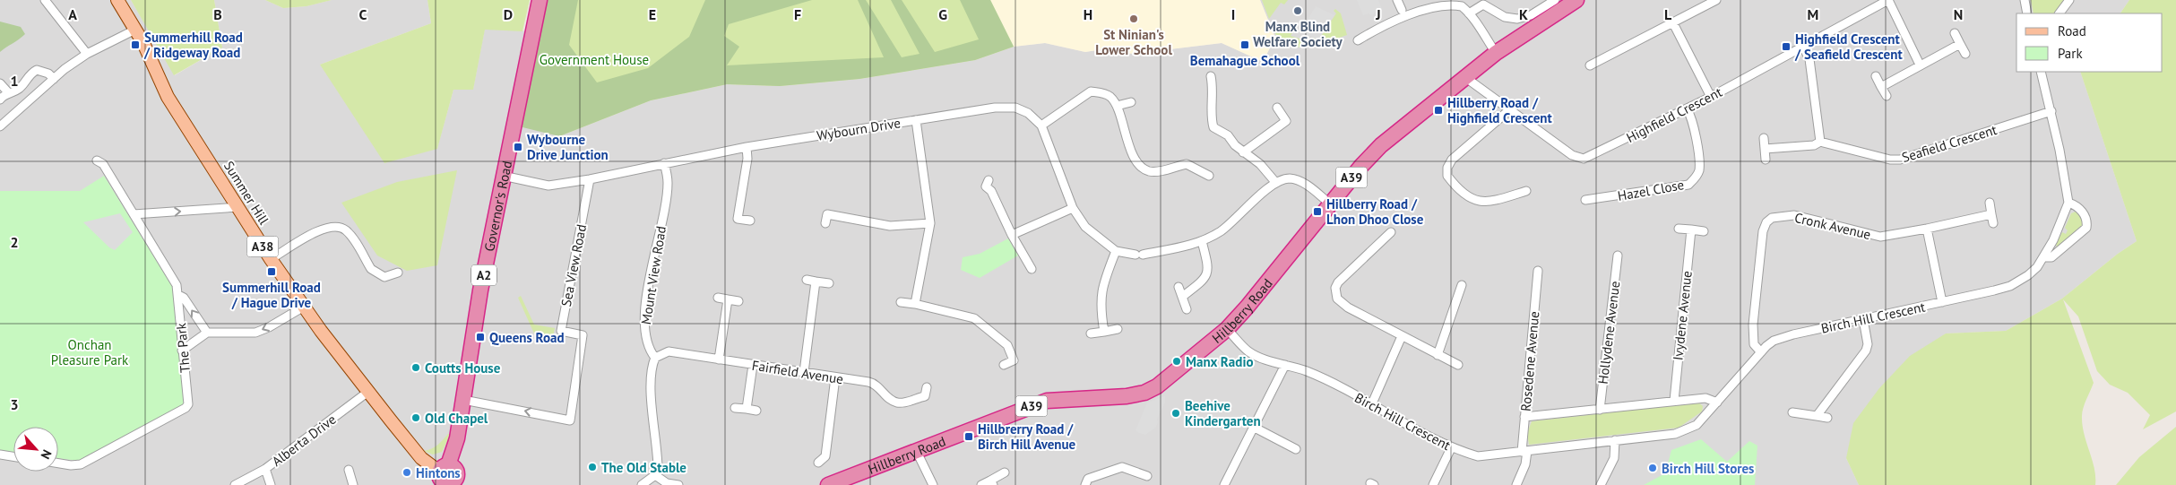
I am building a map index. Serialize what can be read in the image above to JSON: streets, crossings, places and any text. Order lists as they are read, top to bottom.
{
  "streets": {
    "highway": [
      "A39",
      "Governor's Road",
      "A2",
      "Hillberry Road"
    ],
    "main road": ["Summer Hill", "A38"],
    "street": [
      "Highfield Crescent",
      "Wybourn Drive",
      "Seafield Crescent",
      "Hazel Close",
      "Cronk Avenue",
      "Sea View Road",
      "Mount View Road",
      "Ivydene Avenue",
      "Birch Hill Crescent",
      "Hollydene Avenue",
      "The Park",
      "Rosedene Avenue",
      "Fairfield Avenue",
      "Alberta Drive"
    ]
  },
  "crossings": [
    ["Highfield Crescent", "Hazel Close"],
    ["Highfield Crescent", "Hillberry Road"],
    ["Wybourn Drive", "Governor's Road"],
    ["Wybourn Drive", "Sea View Road"],
    ["Wybourn Drive", "Mount View Road"],
    ["Summer Hill", "Governor's Road"],
    ["Summer Hill", "Alberta Drive"],
    ["Governor's Road", "Sea View Road"],
    ["Cronk Avenue", "Birch Hill Crescent"],
    ["Mount View Road", "Fairfield Avenue"],
    ["Hillberry Road", "Birch Hill Crescent"],
    ["Birch Hill Crescent", "Rosedene Avenue"]
  ],
  "parks": ["Government House", "Onchan Pleasure Park"],
  "places": {
    "other": [
      "Manx Blind Welfare Society",
      "St Ninian's Lower School",
      "Manx Radio",
      "Coutts House",
      "Beehive Kindergarten",
      "Old Chapel",
      "The Old Stable",
      "Birch Hill Stores",
      "Hintons"
    ],
    "transit": [
      "Summerhill Road / Ridgeway Road",
      "Bemahague School",
      "Highfield Crescent / Seafield Crescent",
      "Hillberry Road / Highfield Crescent",
      "Wybourne Drive Junction",
      "Hillberry Road / Lhon Dhoo Close",
      "Summerhill Road / Hague Drive",
      "Queens Road",
      "Hillbrerry Road / Birch Hill Avenue"
    ]
  },
  "legend": ["Road", "Park"],
  "north": "bottom right",
  "grid": {
    "columns": [
      "A",
      "B",
      "C",
      "D",
      "E",
      "F",
      "G",
      "H",
      "I",
      "J",
      "K",
      "L",
      "M",
      "N"
    ],
    "rows": ["1", "2", "3"]
  }
}
